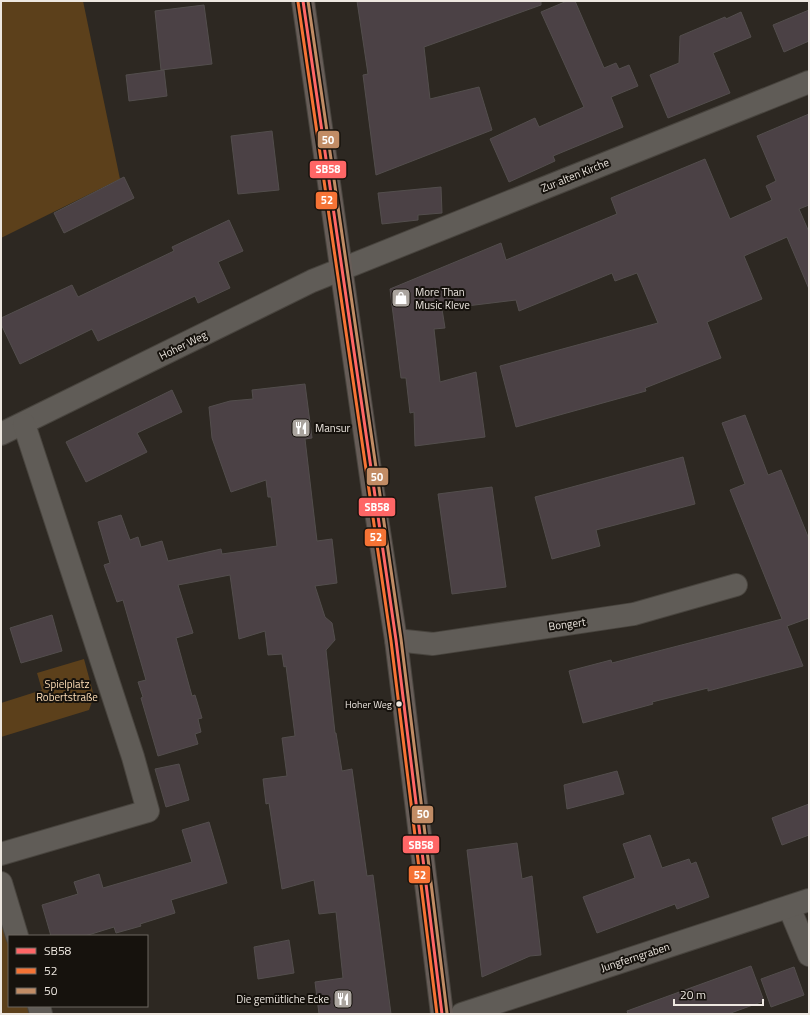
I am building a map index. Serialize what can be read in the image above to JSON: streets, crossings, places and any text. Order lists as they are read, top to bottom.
{
  "streets": {
    "street": [
      "Zur alten Kirche",
      "Hoher Weg",
      "Bongert",
      "Jungferngraben"
    ]
  },
  "crossings": [
    ["Zur alten Kirche", "Hoher Weg"]
  ],
  "parks": ["Spielplatz Robertstraße"],
  "places": {
    "shop": ["More Than Music Kleve"],
    "restaurant": ["Mansur", "Die gemütliche Ecke"],
    "other": ["Hoher Weg"]
  },
  "lines": ["transit line SB58", "transit line 50", "transit line 52"],
  "legend": ["SB58", "52", "50"],
  "scale_bar": "20 m"
}
